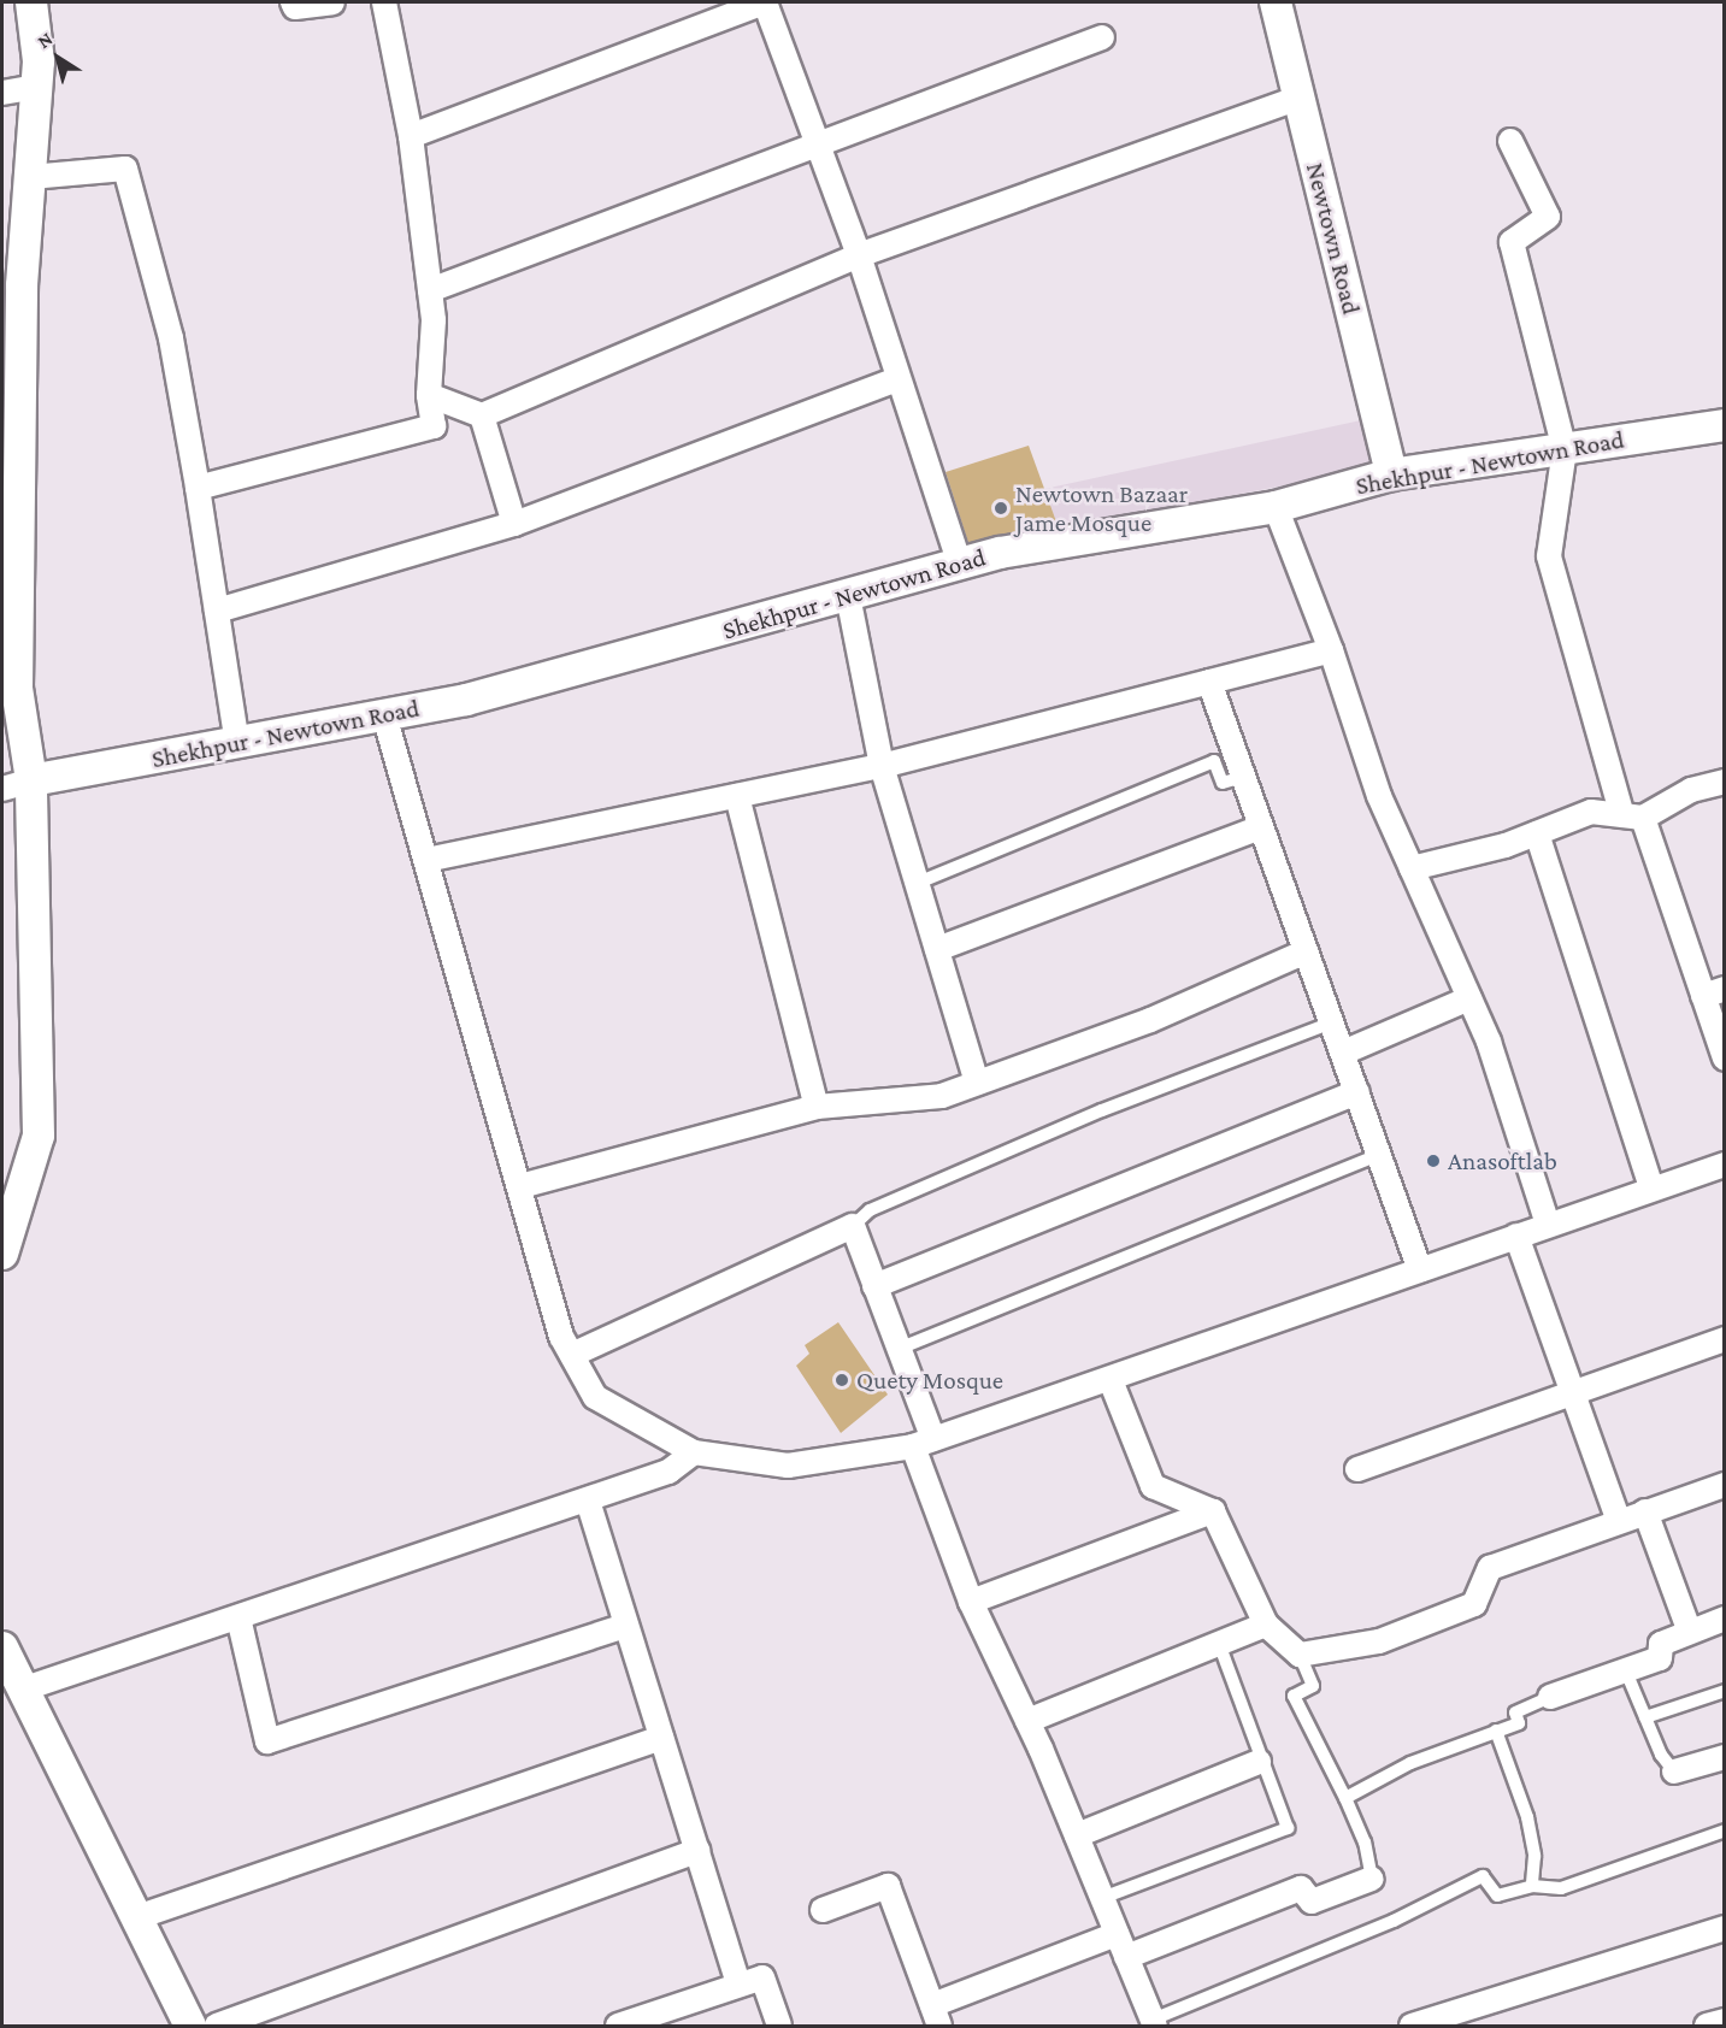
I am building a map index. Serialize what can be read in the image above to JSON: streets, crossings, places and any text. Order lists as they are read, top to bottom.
{
  "streets": {
    "street": ["Newtown Road", "Shekhpur - Newtown Road"]
  },
  "crossings": [
    ["Newtown Road", "Shekhpur - Newtown Road"]
  ],
  "places": ["Newtown Bazaar Jame Mosque", "Anasoftlab", "Quety Mosque"],
  "north": "top left"
}
